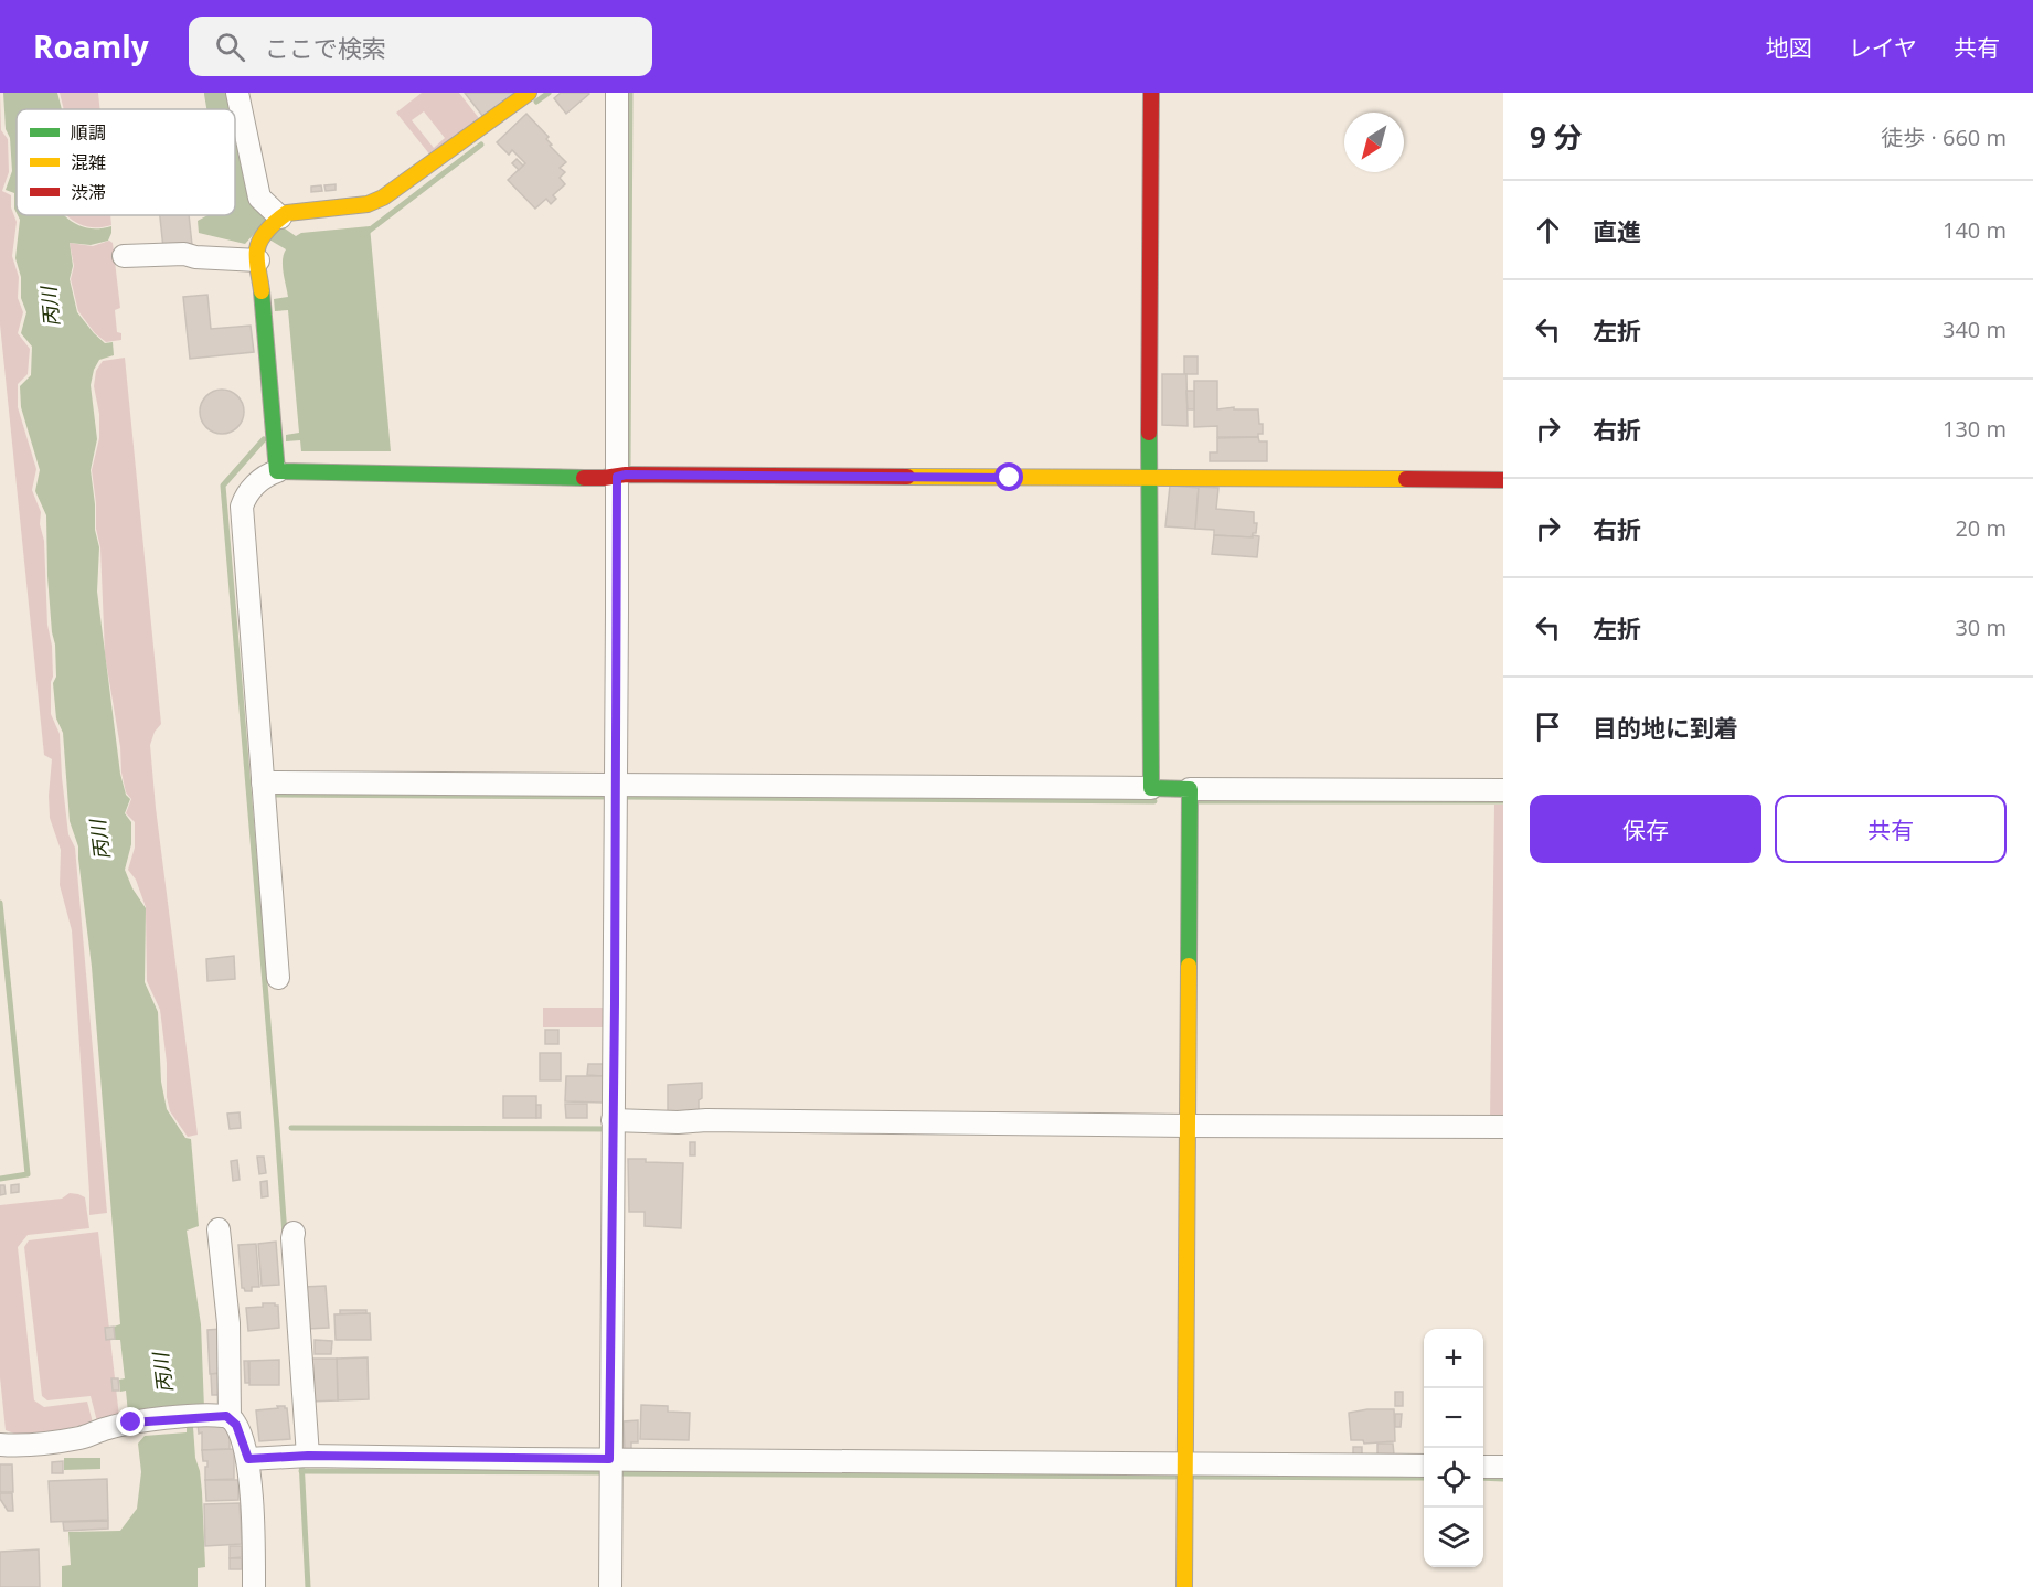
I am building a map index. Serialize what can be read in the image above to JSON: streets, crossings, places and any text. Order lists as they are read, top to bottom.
{
  "water": ["丙川"],
  "legend": ["順調", "混雑", "渋滞"],
  "north": "bottom left",
  "page": {
    "header": "Roamly",
    "search": "ここで検索",
    "nav": ["地図", "レイヤ", "共有"],
    "heading": ["9 分", "徒歩 · 660 m"],
    "list": [
      ["直進", "140 m"],
      ["左折", "340 m"],
      ["右折", "130 m"],
      ["右折", "20 m"],
      ["左折", "30 m"],
      "目的地に到着"
    ],
    "buttons": ["保存", "共有"],
    "map_buttons": ["+", "−"]
  }
}
